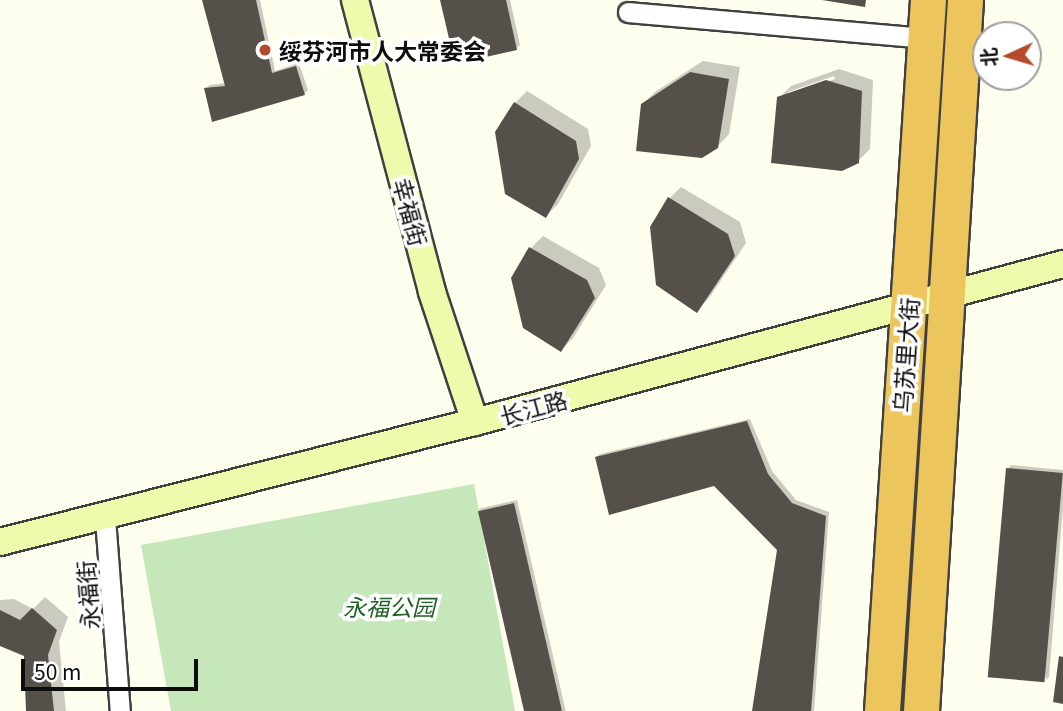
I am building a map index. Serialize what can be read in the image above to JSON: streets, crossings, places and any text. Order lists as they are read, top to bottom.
{
  "streets": {
    "highway": ["乌苏里大街"],
    "street": ["幸福街", "长江路", "永福街"]
  },
  "crossings": [
    ["幸福街", "长江路"],
    ["乌苏里大街", "长江路"],
    ["长江路", "永福街"]
  ],
  "parks": ["永福公园"],
  "places": ["绥芬河市人大常委会"],
  "scale_bar": "50 m",
  "north": "left"
}
